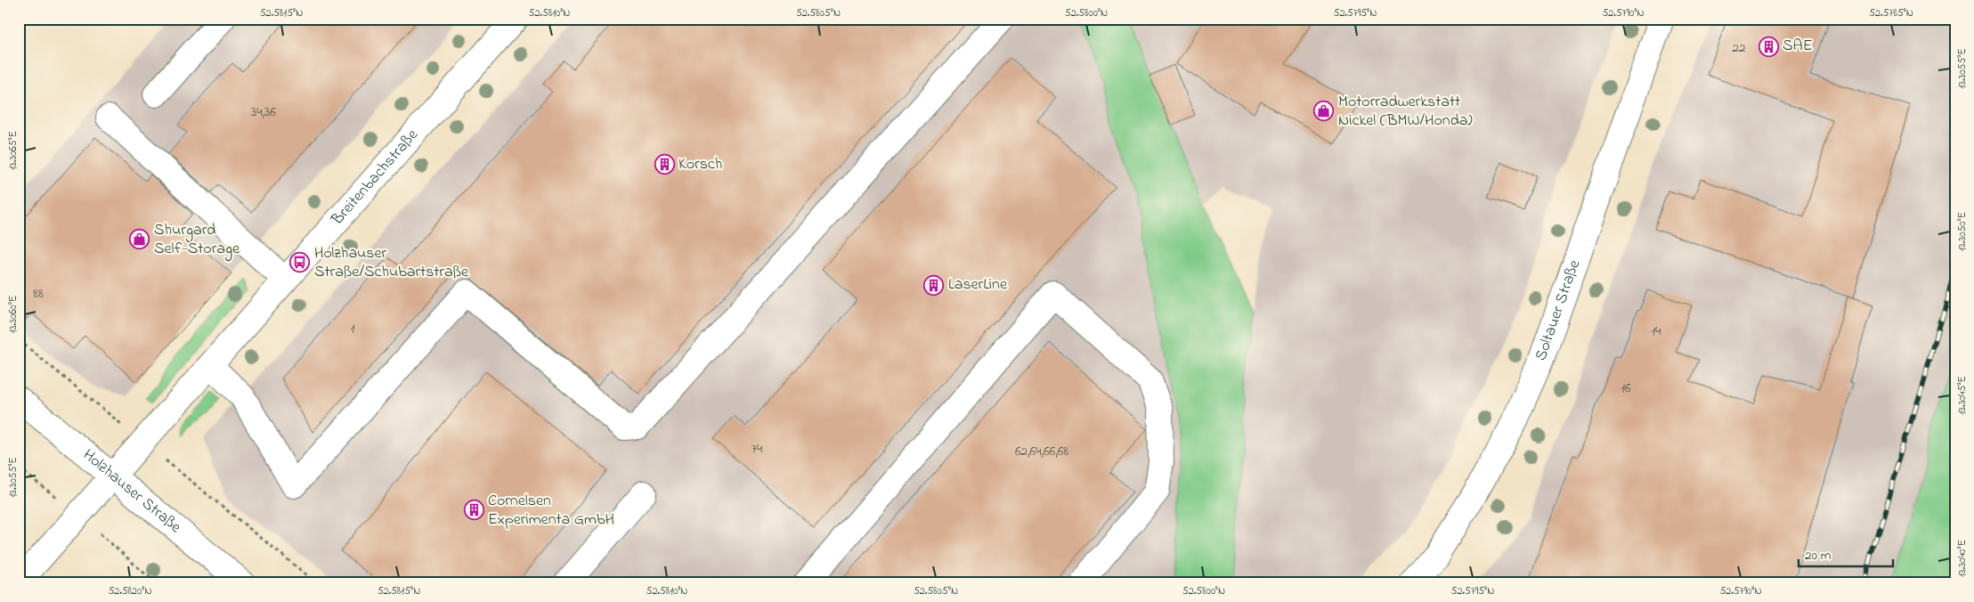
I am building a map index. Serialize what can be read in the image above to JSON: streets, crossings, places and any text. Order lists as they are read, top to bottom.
{
  "streets": {
    "street": ["Breitenbachstraße", "Soltauer Straße", "Holzhauser Straße"]
  },
  "crossings": [
    ["Breitenbachstraße", "Holzhauser Straße"]
  ],
  "places": {
    "building": [
      "SAE",
      "Korsch",
      "LaserLine",
      "Cornelsen Experimenta GmbH"
    ],
    "shop": ["Motorradwerkstatt Nickel (BMW/Honda)", "Shurgard Self-Storage"],
    "bus stop": ["Holzhauser Straße/Schubartstraße"]
  },
  "house_numbers": [
    "22",
    "34,36",
    "88",
    "1",
    "14",
    "16",
    "74",
    "62,64,66,68"
  ],
  "scale_bar": "20 m",
  "coordinates": [
    "52.5815°N",
    "52.5810°N",
    "52.5805°N",
    "52.5800°N",
    "52.5795°N",
    "52.5790°N",
    "52.5785°N",
    "13.3055°E",
    "13.3065°E",
    "13.3050°E",
    "13.3060°E",
    "13.3045°E",
    "13.3040°E",
    "52.5820°N"
  ]
}
